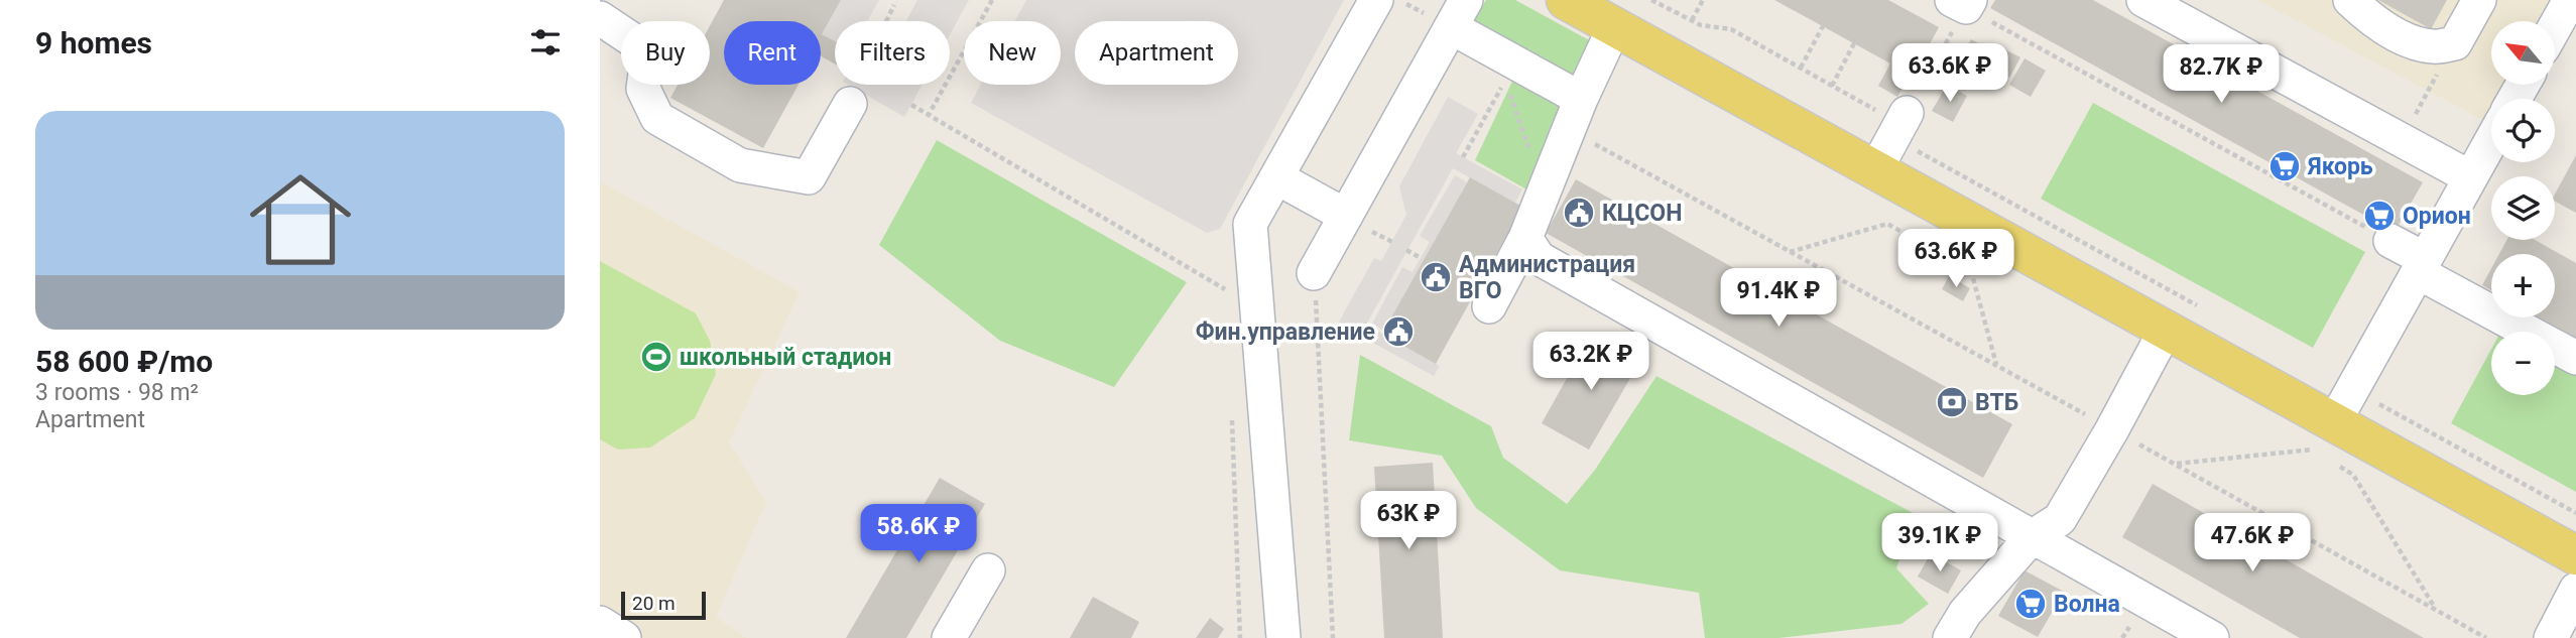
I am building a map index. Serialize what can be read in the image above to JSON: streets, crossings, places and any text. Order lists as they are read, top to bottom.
{
  "places": {
    "supermarket": ["Якорь", "Орион", "Волна"],
    "public building": ["КЦСОН", "Администрация ВГО", "Фин.управление"],
    "sports": ["школьный стадион"],
    "bank": ["ВТБ"]
  },
  "scale_bar": "20 m",
  "north": "top left",
  "page": {
    "heading": "9 homes",
    "map_buttons": ["+", "−"],
    "chip": [
      "Buy",
      "Rent",
      "Filters",
      "New",
      "Apartment"
    ],
    "price": [
      "63.6K ₽",
      "82.7K ₽",
      "63.6K ₽",
      "91.4K ₽",
      "63.2K ₽",
      "63K ₽",
      "58.6K ₽",
      "39.1K ₽",
      "47.6K ₽"
    ],
    "list": [
      {
        "name": "58 600 ₽/mo",
        "note": "3 rooms · 98 m² · Apartment"
      }
    ],
    "scale": "20 m"
  }
}
